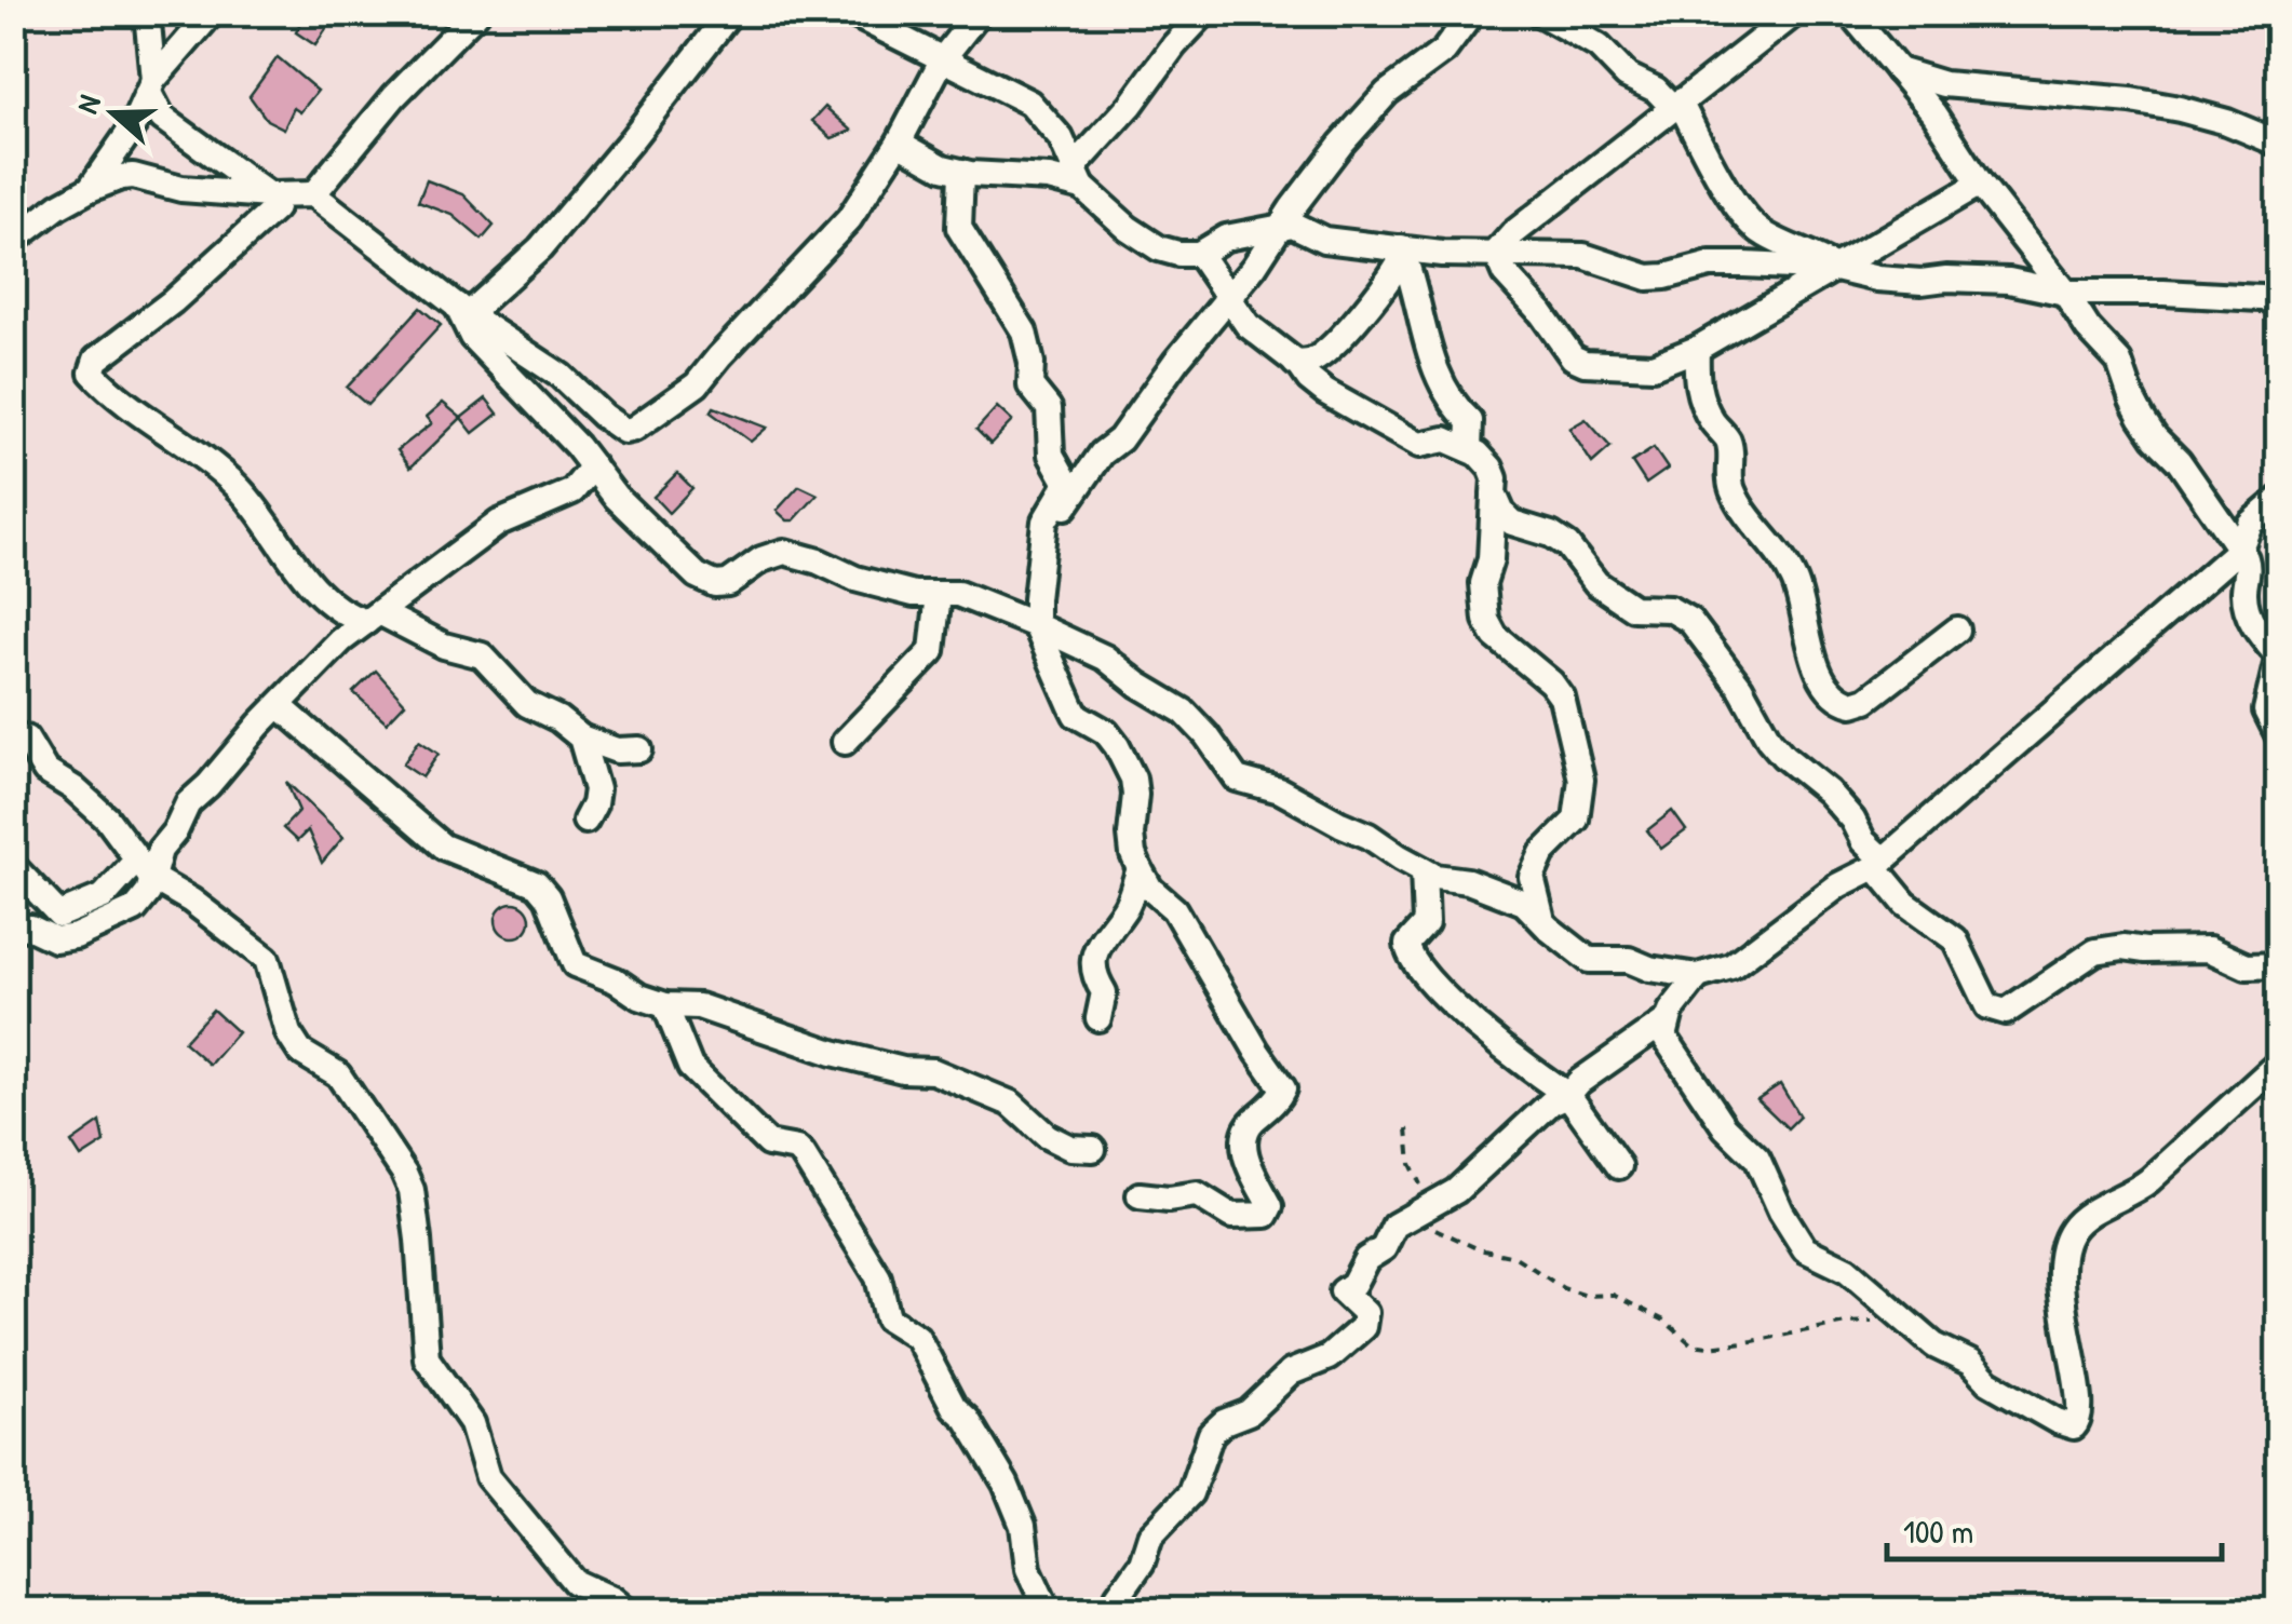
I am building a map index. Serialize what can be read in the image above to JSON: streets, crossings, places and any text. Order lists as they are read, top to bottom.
{
  "scale_bar": "100 m",
  "north": "left"
}
